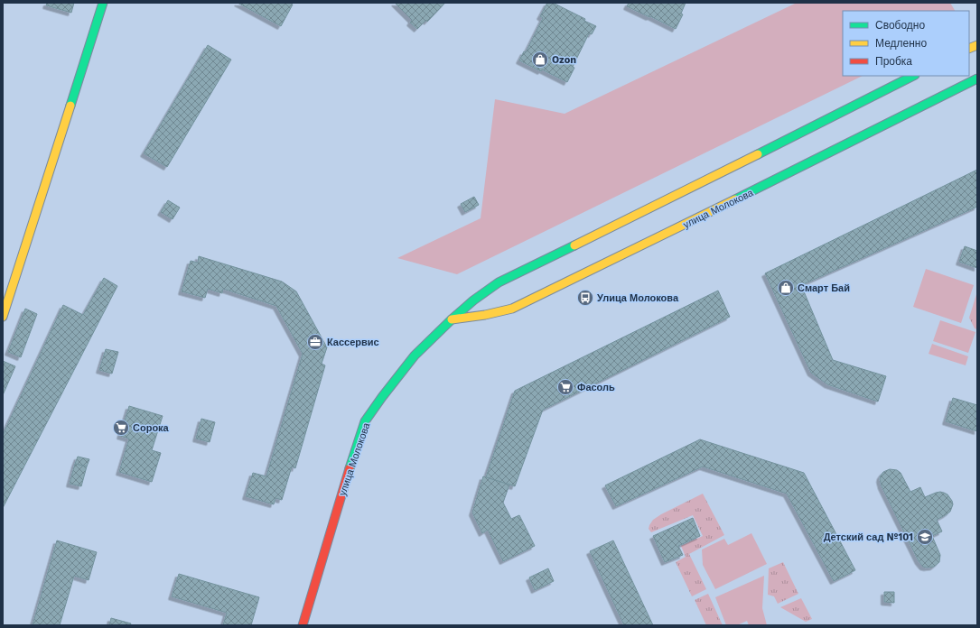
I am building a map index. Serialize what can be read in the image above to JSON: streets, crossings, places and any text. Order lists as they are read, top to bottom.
{
  "streets": {
    "street": ["улица Молокова"]
  },
  "places": {
    "shop": ["Ozon", "Смарт Бай"],
    "bus stop": ["Улица Молокова"],
    "office": ["Кассервис"],
    "supermarket": ["Фасоль", "Сорока"],
    "school or university": ["Детский сад №101"]
  },
  "legend": ["Свободно", "Медленно", "Пробка"]
}
